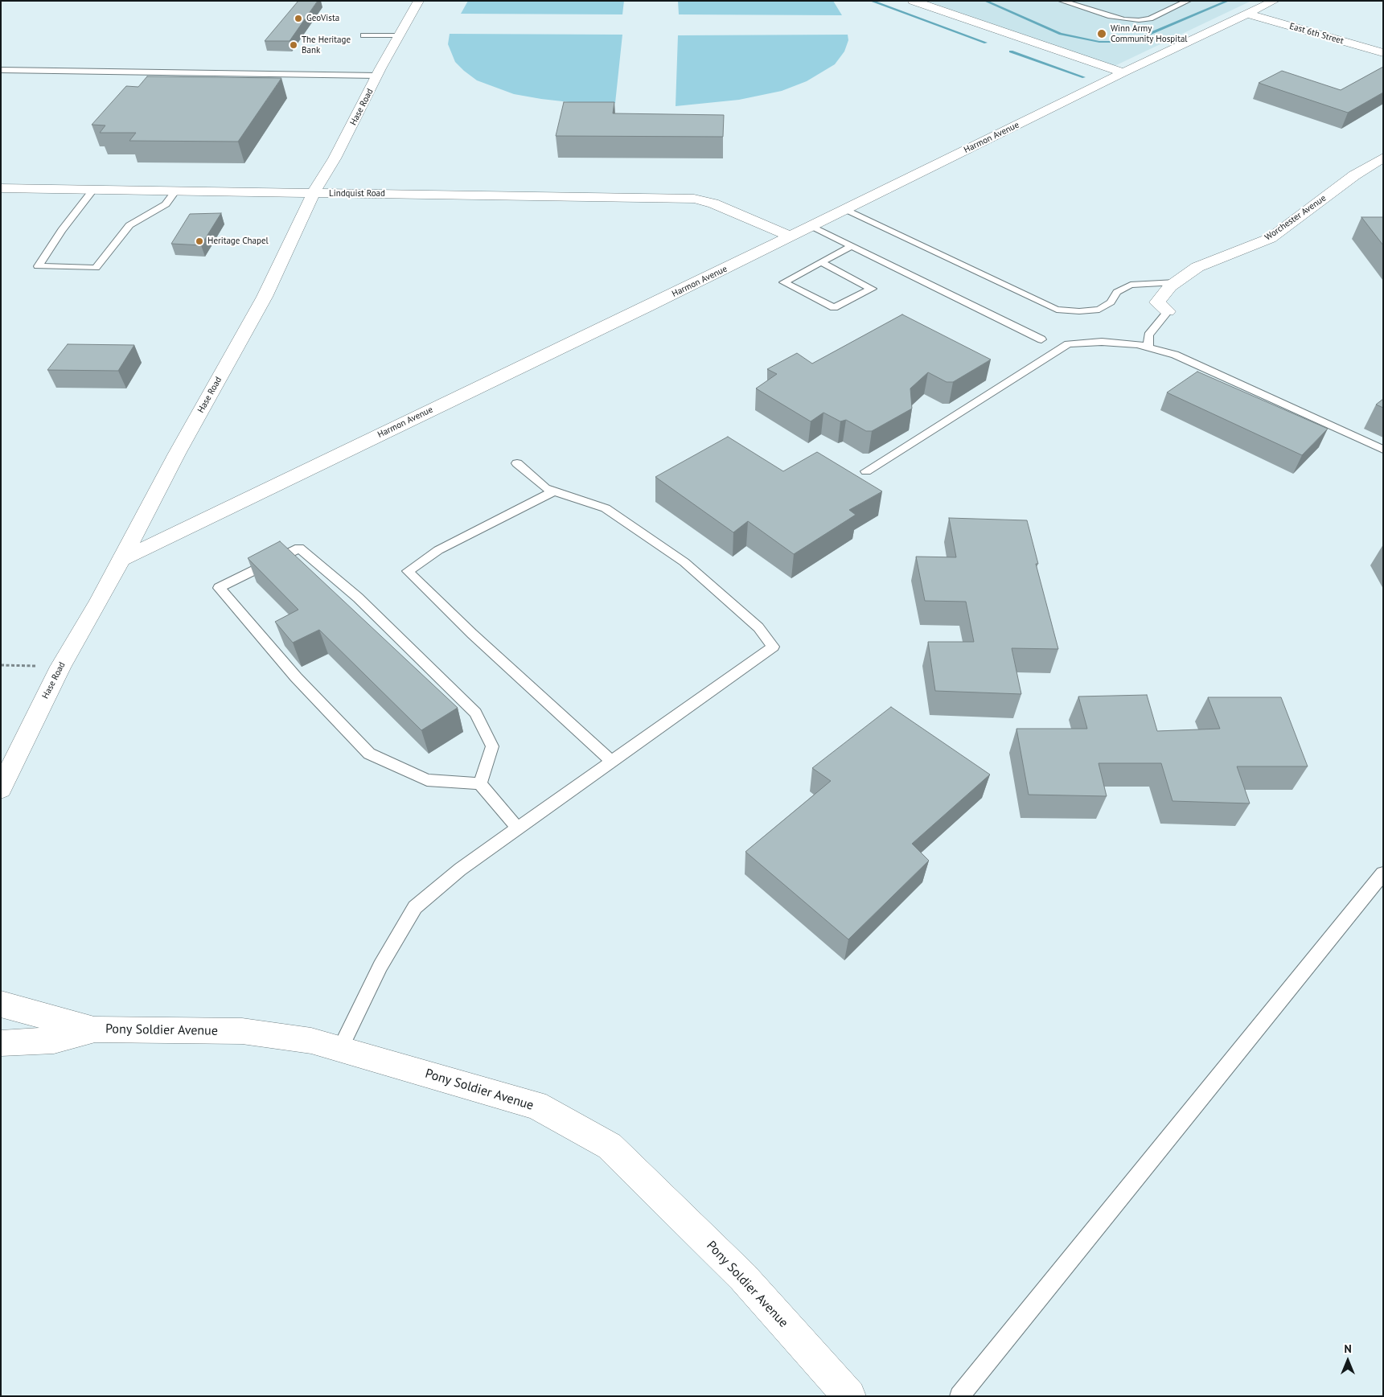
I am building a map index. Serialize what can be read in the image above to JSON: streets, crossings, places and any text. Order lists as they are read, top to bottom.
{
  "streets": {
    "street": [
      "East 6th Street",
      "Hase Road",
      "Harmon Avenue",
      "Lindquist Road",
      "Worchester Avenue",
      "Pony Soldier Avenue"
    ]
  },
  "crossings": [
    ["East 6th Street", "Harmon Avenue"],
    ["Hase Road", "Harmon Avenue"],
    ["Hase Road", "Lindquist Road"],
    ["Harmon Avenue", "Lindquist Road"]
  ],
  "places": [
    "GeoVista",
    "Winn Army Community Hospital",
    "The Heritage Bank",
    "Heritage Chapel"
  ],
  "north": "top"
}
